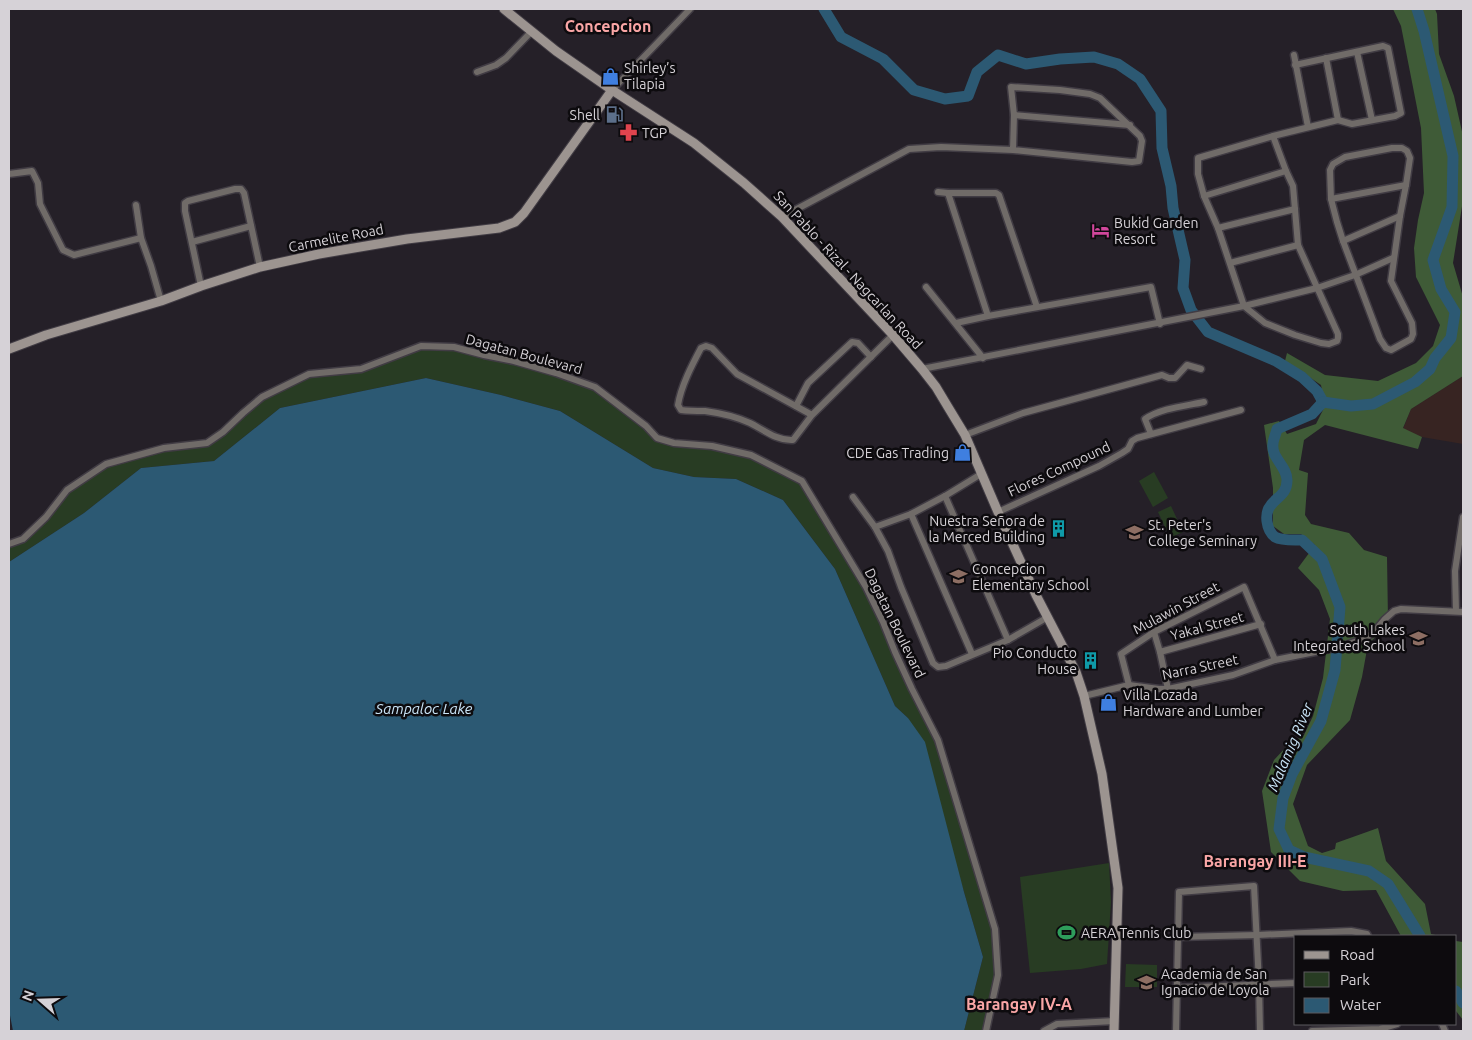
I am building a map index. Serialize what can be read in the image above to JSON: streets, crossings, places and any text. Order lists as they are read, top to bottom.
{
  "streets": {
    "main road": ["Carmelite Road", "San Pablo - Rizal - Nagcarlan Road"],
    "street": [
      "Dagatan Boulevard",
      "Flores Compound",
      "Mulawin Street",
      "Yakal Street",
      "Narra Street"
    ]
  },
  "crossings": [
    ["Carmelite Road", "San Pablo - Rizal - Nagcarlan Road"],
    ["San Pablo - Rizal - Nagcarlan Road", "Flores Compound"],
    ["San Pablo - Rizal - Nagcarlan Road", "Narra Street"],
    ["Mulawin Street", "Yakal Street"],
    ["Mulawin Street", "Narra Street"]
  ],
  "districts": ["Concepcion", "Barangay III-E", "Barangay IV-A"],
  "water": ["Sampaloc Lake", "Malamig River"],
  "places": {
    "shop": ["Shirley’s Tilapia", "CDE Gas Trading", "Villa Lozada Hardware and Lumber"],
    "fuel station": ["Shell"],
    "pharmacy": ["TGP"],
    "hotel": ["Bukid Garden Resort"],
    "building": ["Nuestra Señora de la Merced Building", "Pio Conducto House"],
    "school or university": [
      "St. Peter's College Seminary",
      "Concepcion Elementary School",
      "South Lakes Integrated School",
      "Academia de San Ignacio de Loyola"
    ],
    "sports": ["AERA Tennis Club"]
  },
  "legend": ["Road", "Park", "Water"],
  "north": "left"
}
